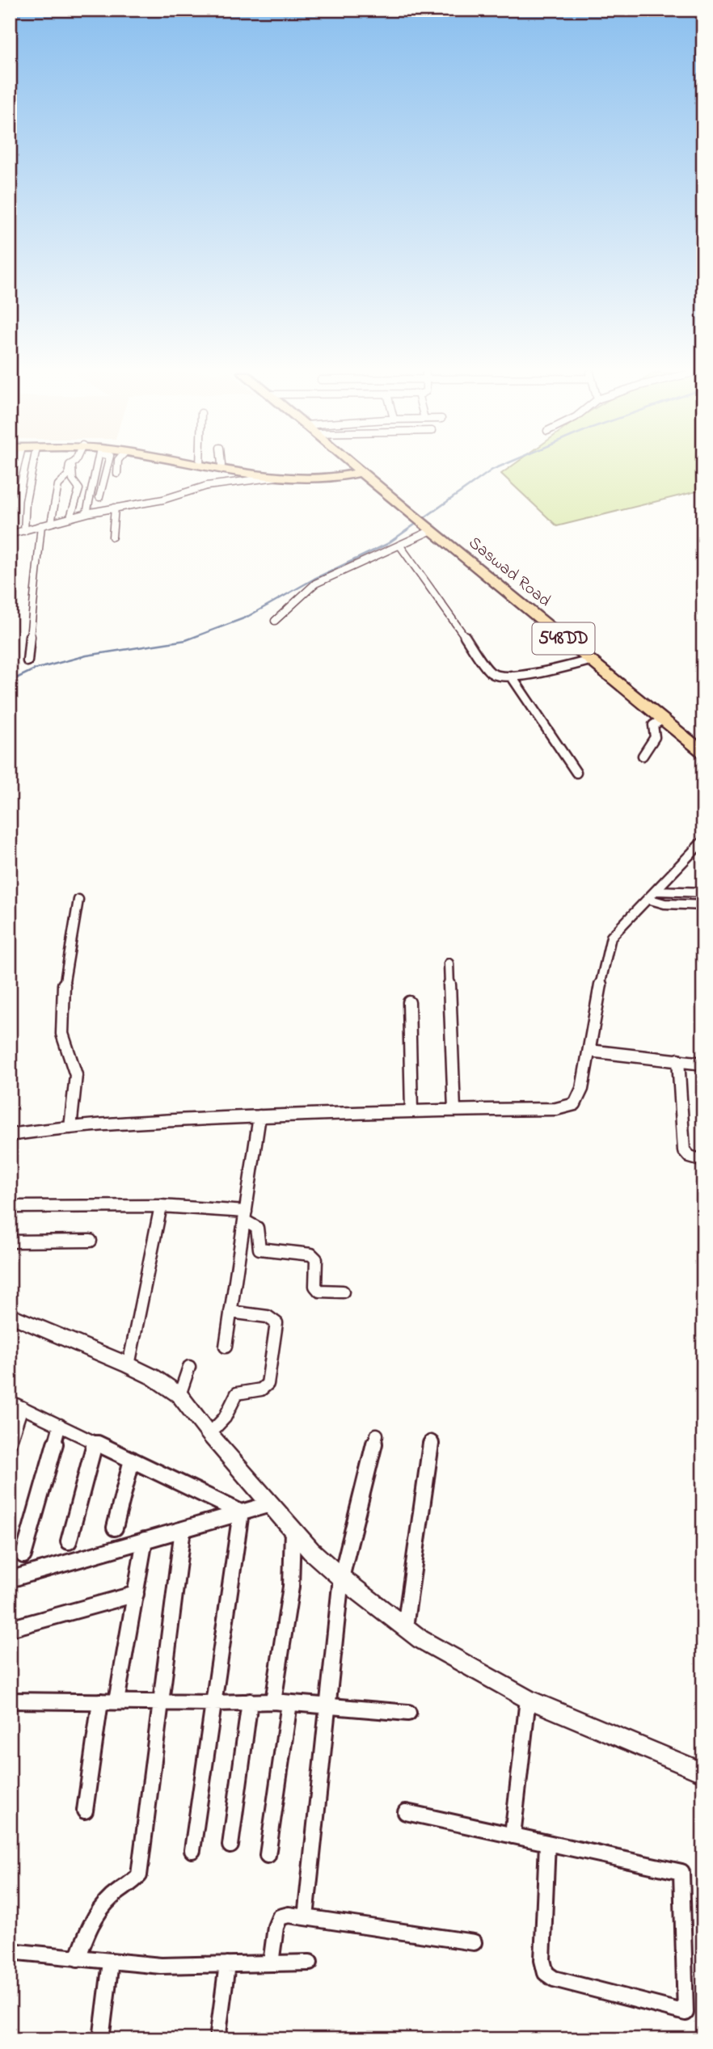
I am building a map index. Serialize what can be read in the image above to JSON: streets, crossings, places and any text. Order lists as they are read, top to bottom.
{
  "streets": {
    "highway": ["Saswad Road", "548DD"]
  }
}
